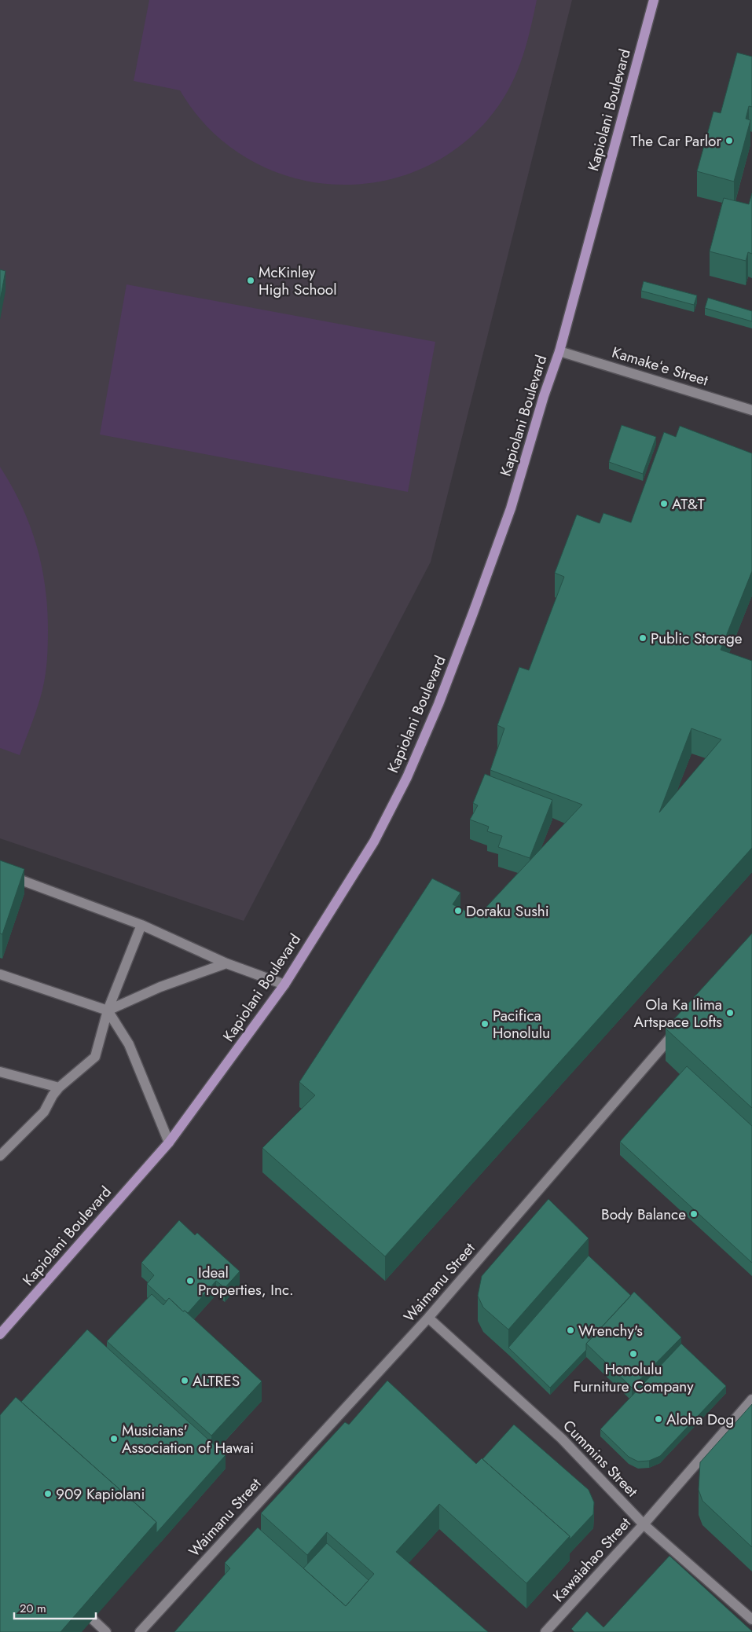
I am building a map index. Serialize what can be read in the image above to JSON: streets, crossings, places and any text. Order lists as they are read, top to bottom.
{
  "streets": {
    "main road": ["Kapiolani Boulevard"],
    "street": [
      "Kamakeʻe Street",
      "Waimanu Street",
      "Cummins Street",
      "Kawaiahao Street"
    ]
  },
  "crossings": [
    ["Kapiolani Boulevard", "Kamakeʻe Street"],
    ["Waimanu Street", "Cummins Street"],
    ["Cummins Street", "Kawaiahao Street"]
  ],
  "places": [
    "The Car Parlor",
    "McKinley High School",
    "AT&T",
    "Public Storage",
    "Doraku Sushi",
    "Ola Ka Ilima Artspace Lofts",
    "Pacifica Honolulu",
    "Body Balance",
    "Ideal Properties, Inc.",
    "Wrenchy's",
    "Honolulu Furniture Company",
    "ALTRES",
    "Aloha Dog",
    "Musicians' Association of Hawai",
    "909 Kapiolani"
  ],
  "scale_bar": "20 m"
}
